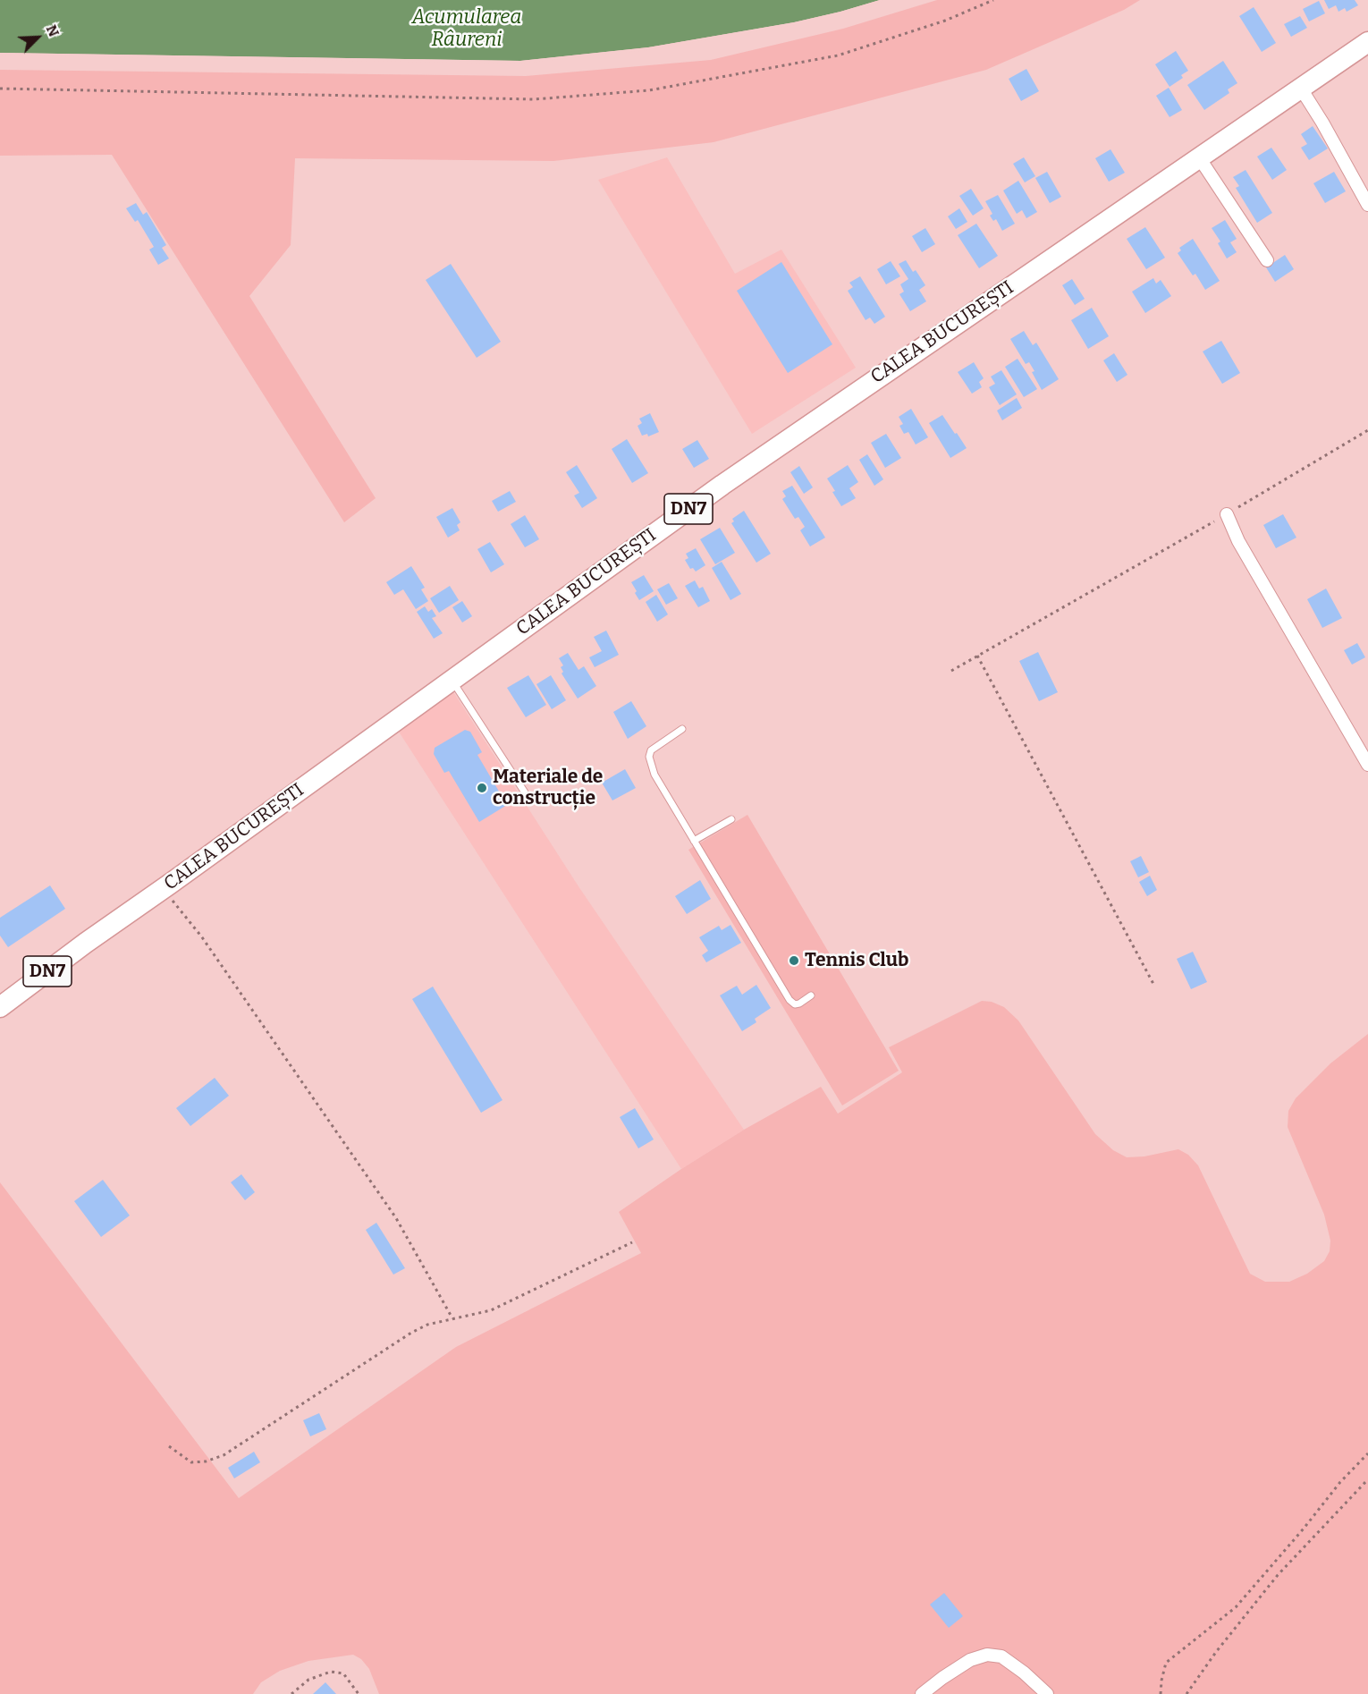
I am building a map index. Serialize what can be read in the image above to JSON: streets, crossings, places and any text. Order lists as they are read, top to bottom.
{
  "streets": {
    "highway": ["CALEA BUCUREȘTI", "DN7"]
  },
  "water": ["Acumularea Râureni"],
  "places": ["Materiale de construcție", "Tennis Club"],
  "north": "top right"
}
